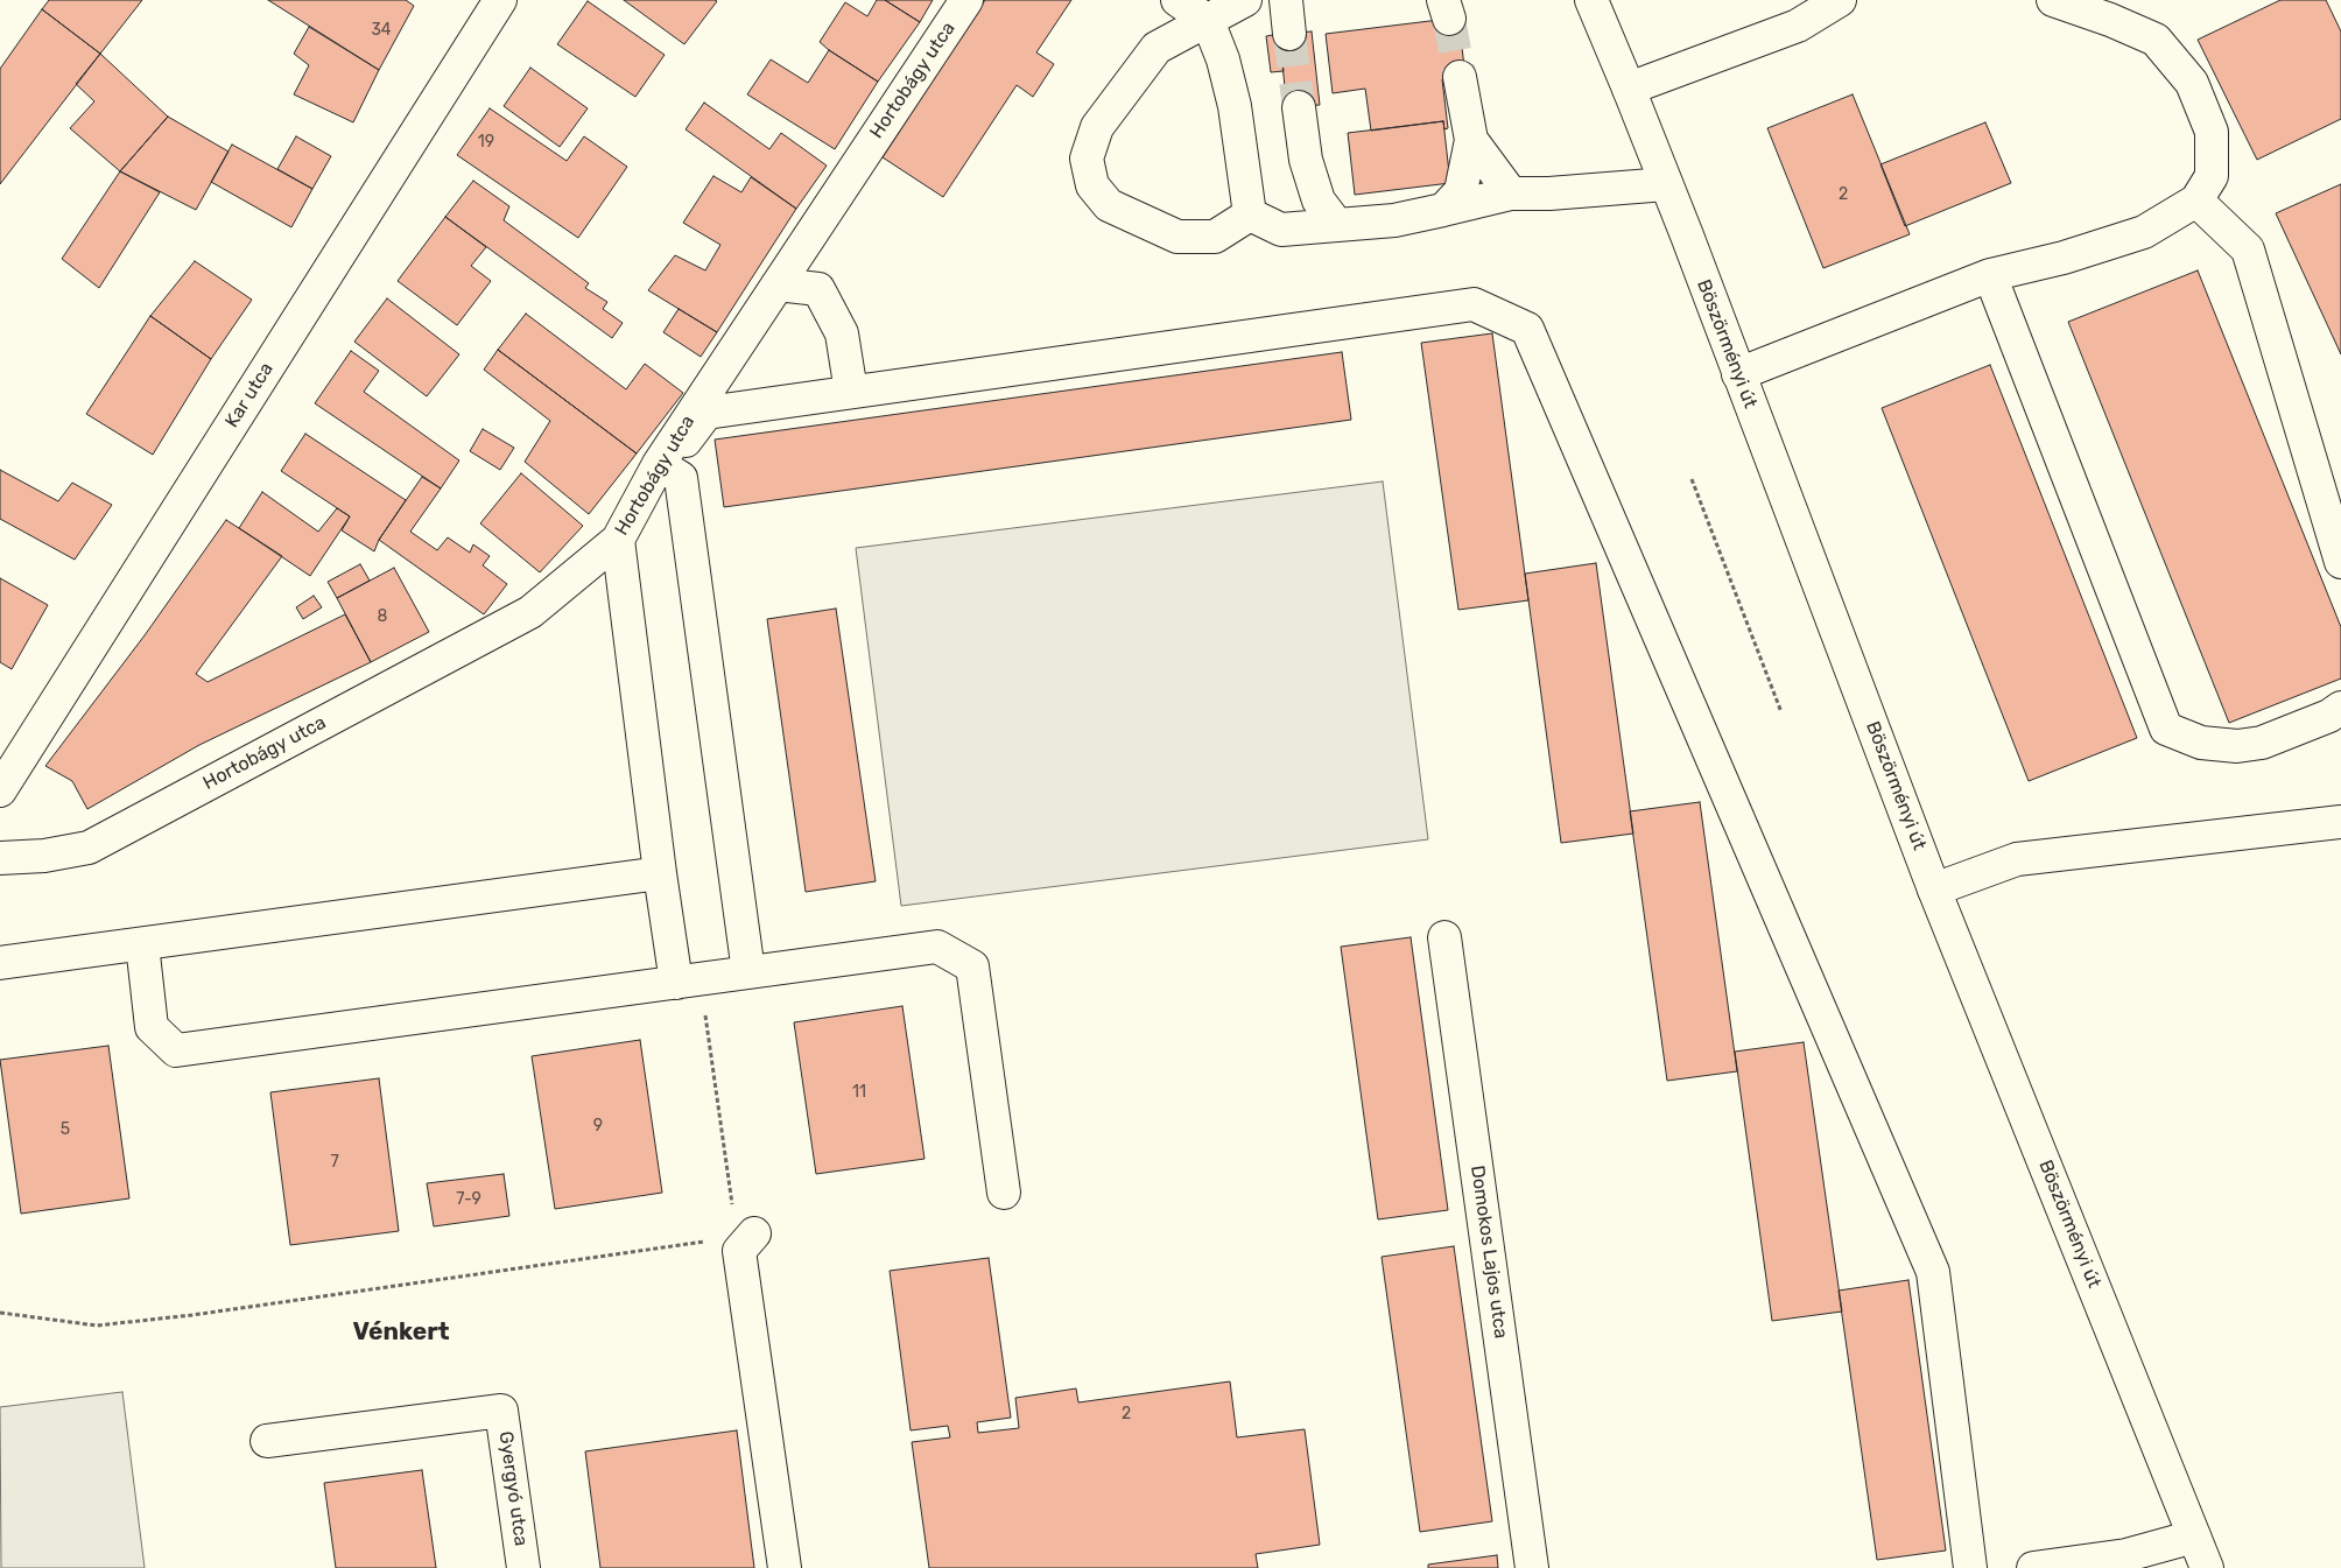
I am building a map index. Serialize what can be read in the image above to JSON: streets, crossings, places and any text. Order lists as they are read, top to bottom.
{
  "streets": {
    "street": [
      "Hortobágy utca",
      "Böszörményi út",
      "Kar utca",
      "Domokos Lajos utca",
      "Gyergyó utca"
    ]
  },
  "districts": ["Vénkert"],
  "house_numbers": [
    "34",
    "19",
    "2",
    "8",
    "11",
    "9",
    "5",
    "7",
    "7-9",
    "2"
  ]
}
